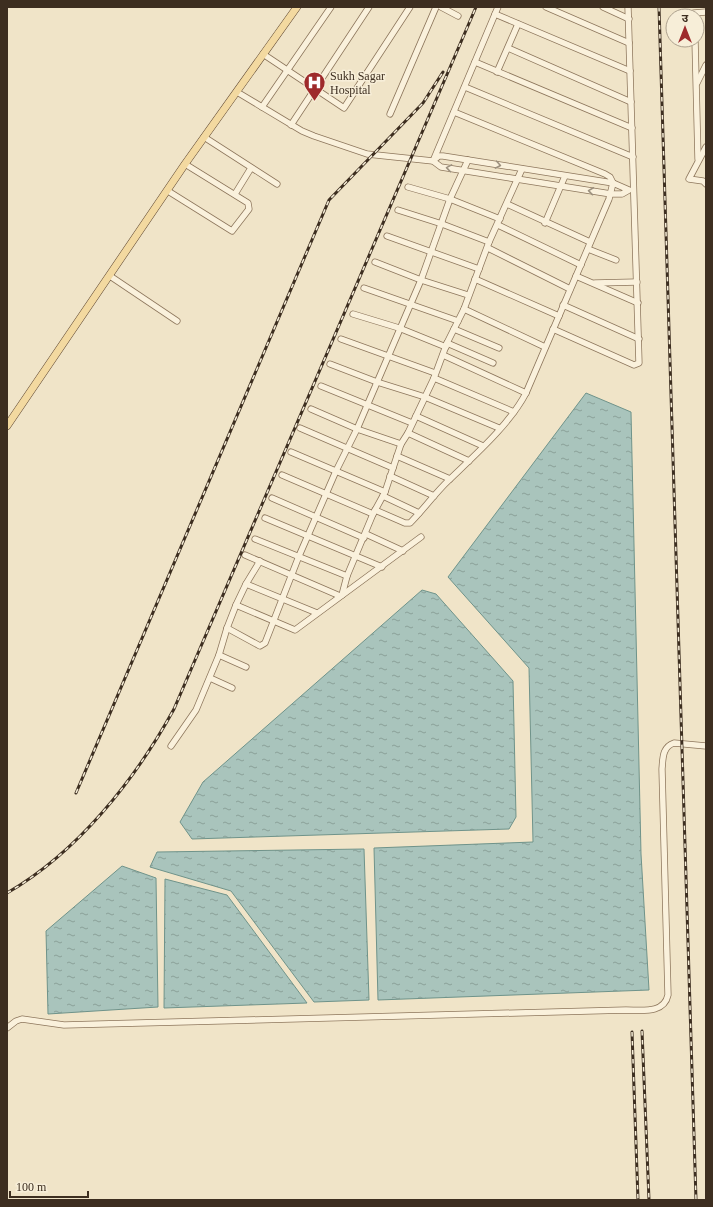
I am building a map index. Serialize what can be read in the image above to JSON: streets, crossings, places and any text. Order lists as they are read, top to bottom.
{
  "places": {
    "hospital": ["Sukh Sagar Hospital"]
  },
  "scale_bar": "100 m",
  "north": "top"
}
